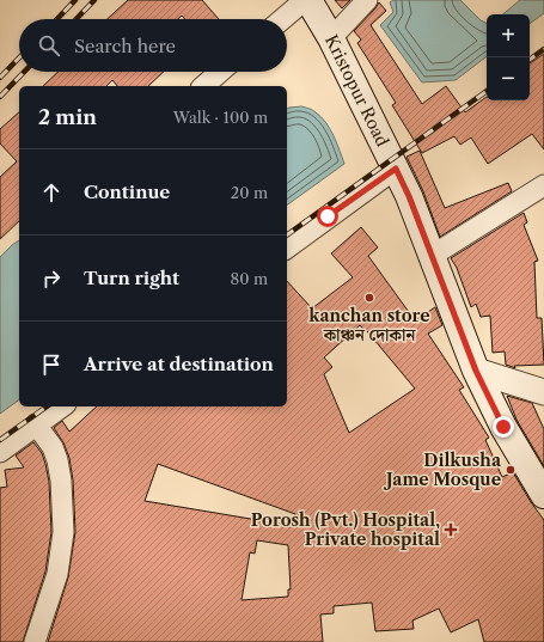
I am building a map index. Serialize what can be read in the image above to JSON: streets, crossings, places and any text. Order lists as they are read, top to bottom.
{
  "streets": {
    "main road": ["Kristopur Road"]
  },
  "places": {
    "other": ["kanchan store কাঞ্চন দোকান", "Dilkusha Jame Mosque"],
    "health": ["Porosh (Pvt.) Hospital, Private hospital"]
  },
  "page": {
    "map_buttons": ["+", "−"],
    "search": "Search here",
    "heading": ["2 min", "Walk · 100 m"],
    "list": [
      ["Continue", "20 m"],
      ["Turn right", "80 m"],
      "Arrive at destination"
    ]
  }
}
